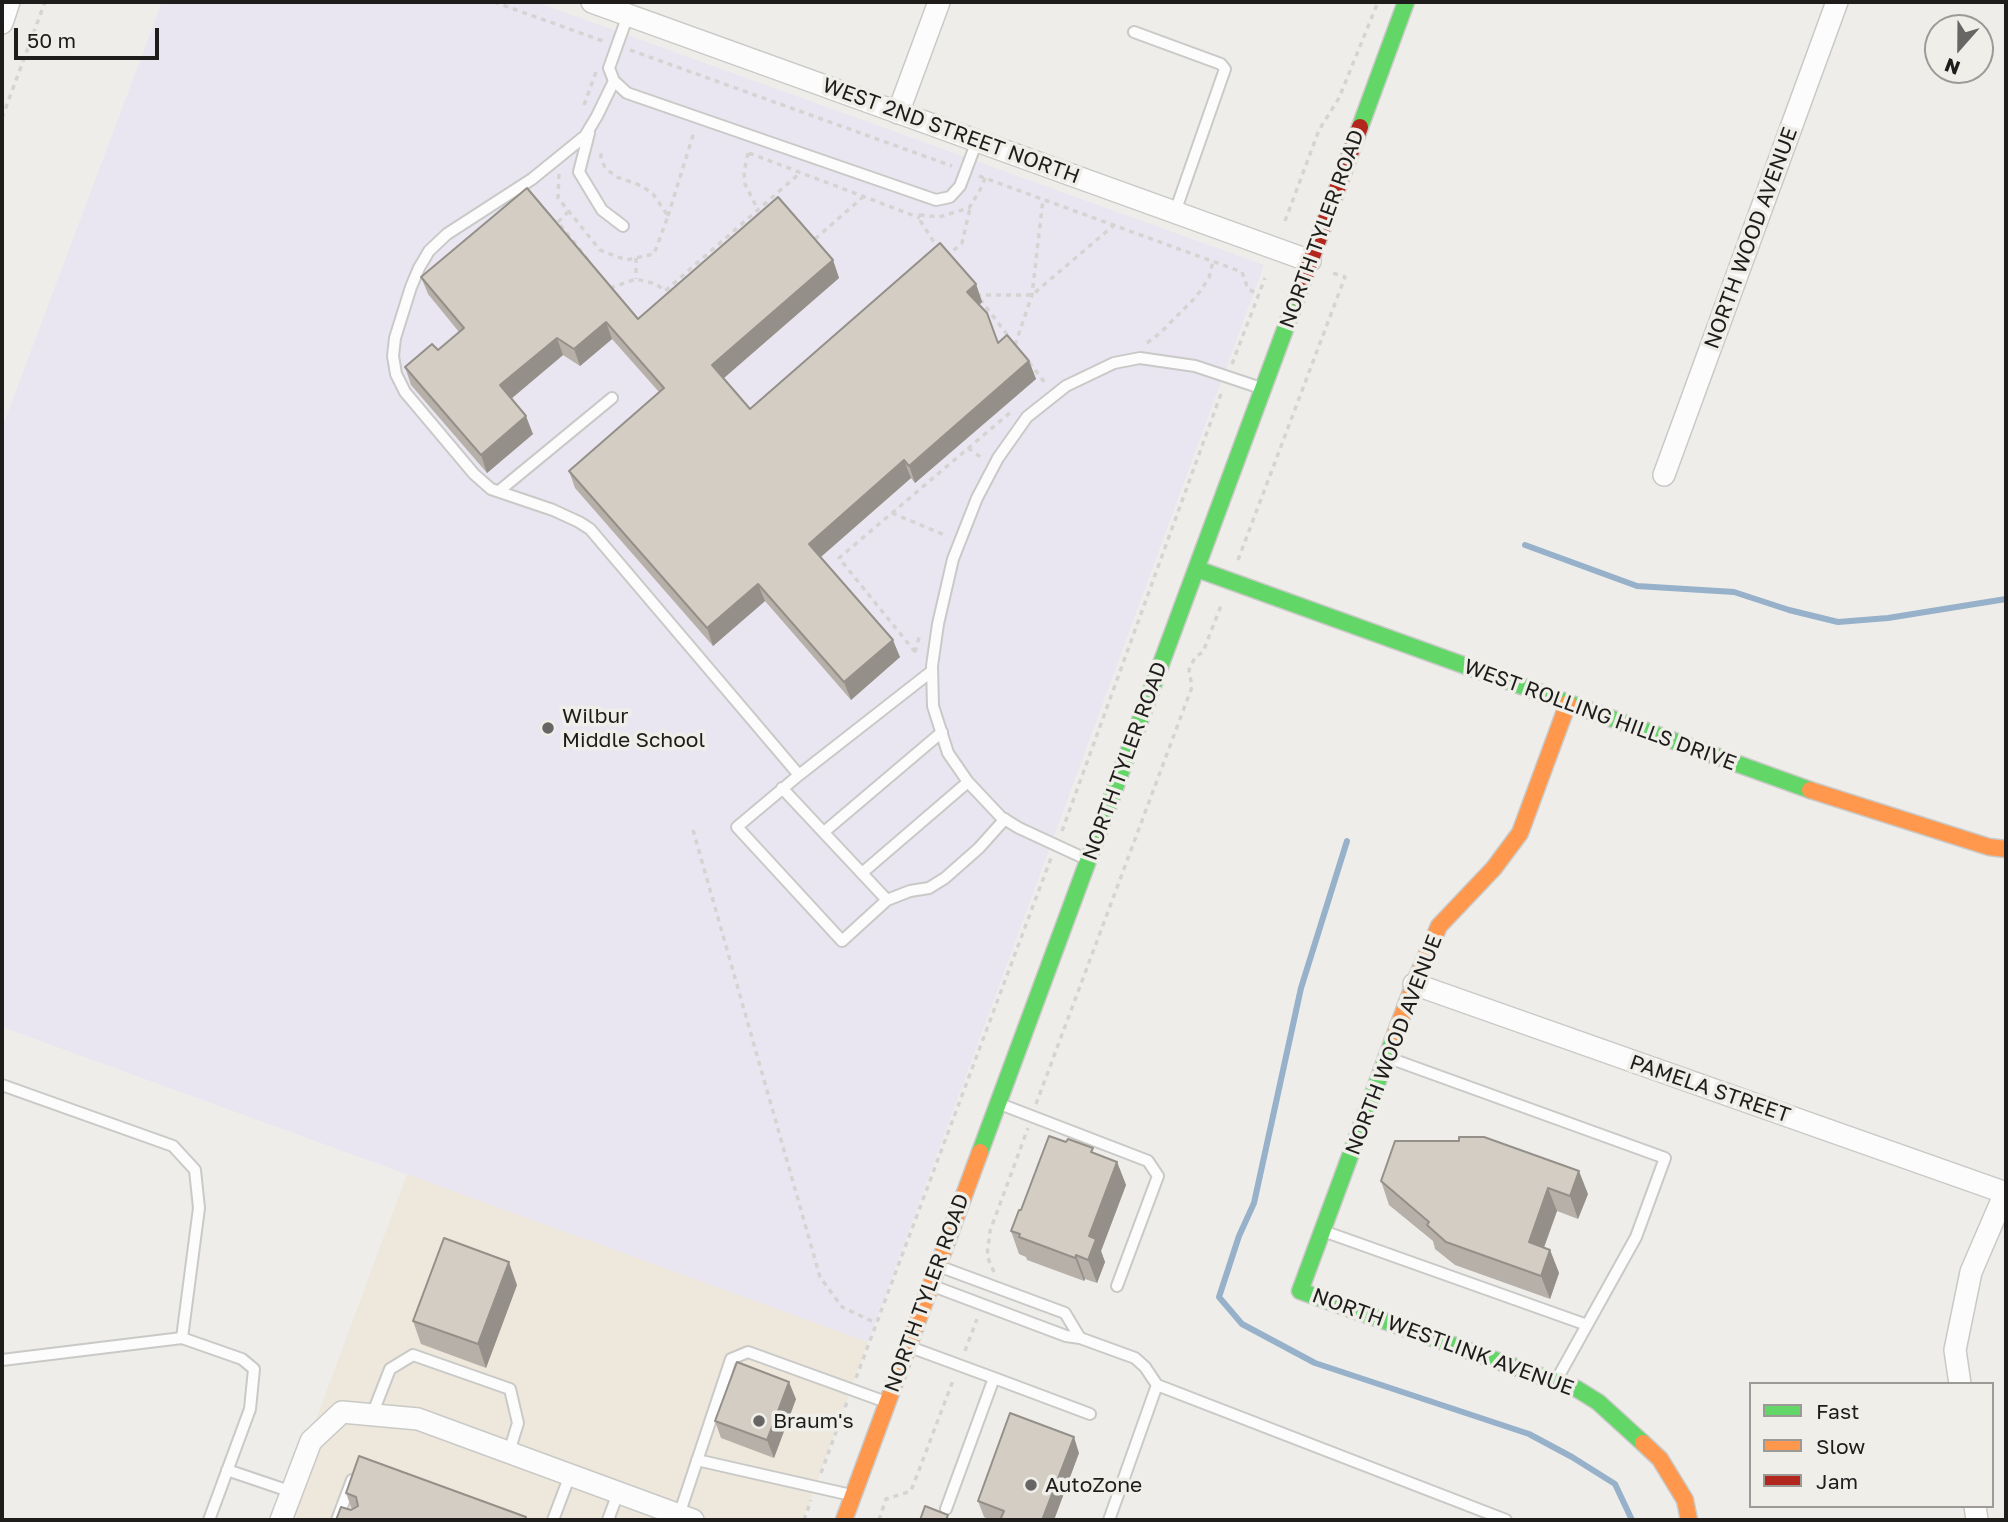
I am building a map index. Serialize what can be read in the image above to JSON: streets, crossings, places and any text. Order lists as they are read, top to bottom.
{
  "streets": {
    "street": [
      "WEST 2ND STREET NORTH",
      "NORTH TYLER ROAD",
      "NORTH WOOD AVENUE",
      "WEST ROLLING HILLS DRIVE",
      "PAMELA STREET",
      "NORTH WESTLINK AVENUE"
    ]
  },
  "crossings": [
    ["WEST 2ND STREET NORTH", "NORTH TYLER ROAD"],
    ["NORTH TYLER ROAD", "WEST ROLLING HILLS DRIVE"],
    ["NORTH WOOD AVENUE", "WEST ROLLING HILLS DRIVE"],
    ["NORTH WOOD AVENUE", "PAMELA STREET"],
    ["NORTH WOOD AVENUE", "NORTH WESTLINK AVENUE"]
  ],
  "places": ["Wilbur Middle School", "Braum's", "AutoZone"],
  "legend": ["Fast", "Slow", "Jam"],
  "scale_bar": "50 m",
  "north": "bottom"
}
